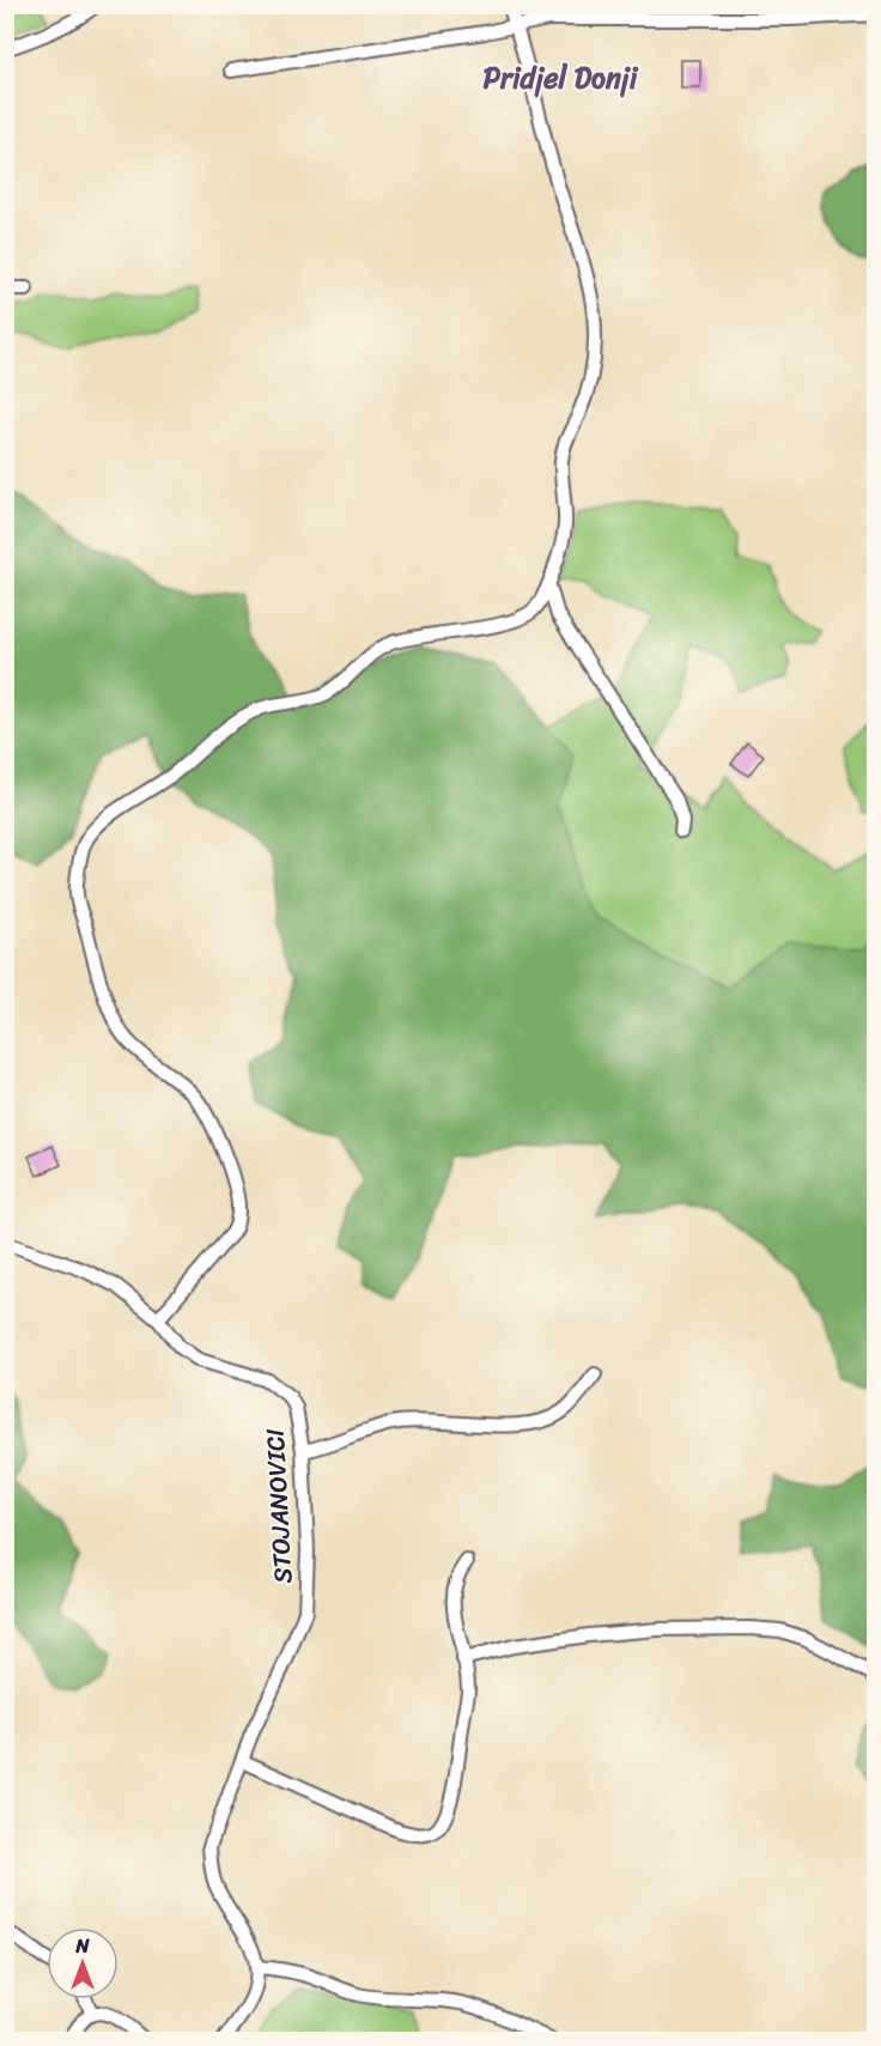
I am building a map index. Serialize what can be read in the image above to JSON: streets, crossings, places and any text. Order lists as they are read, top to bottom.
{
  "streets": {
    "street": ["STOJANOVICI"]
  },
  "districts": ["Pridjel Donji"],
  "north": "top"
}
